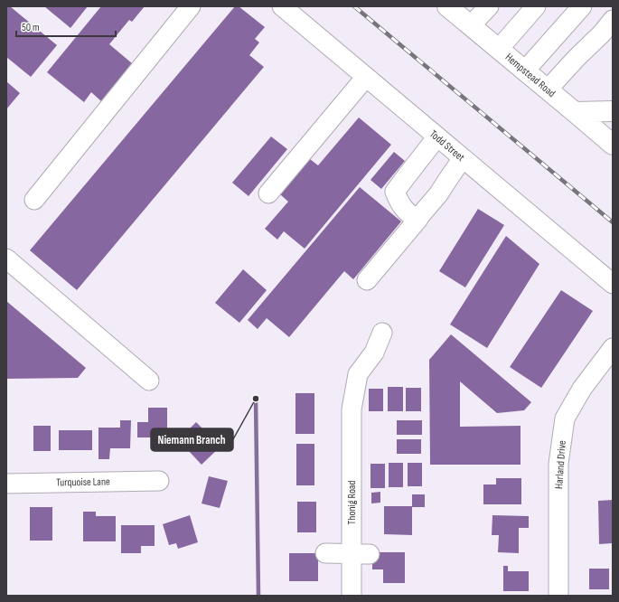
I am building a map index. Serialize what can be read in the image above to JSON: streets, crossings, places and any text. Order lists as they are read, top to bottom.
{
  "streets": {
    "main road": ["Hempstead Road"],
    "street": [
      "Todd Street",
      "Harland Drive",
      "Turquoise Lane",
      "Thonig Road"
    ]
  },
  "places": ["Niemann Branch"],
  "scale_bar": "50 m"
}
